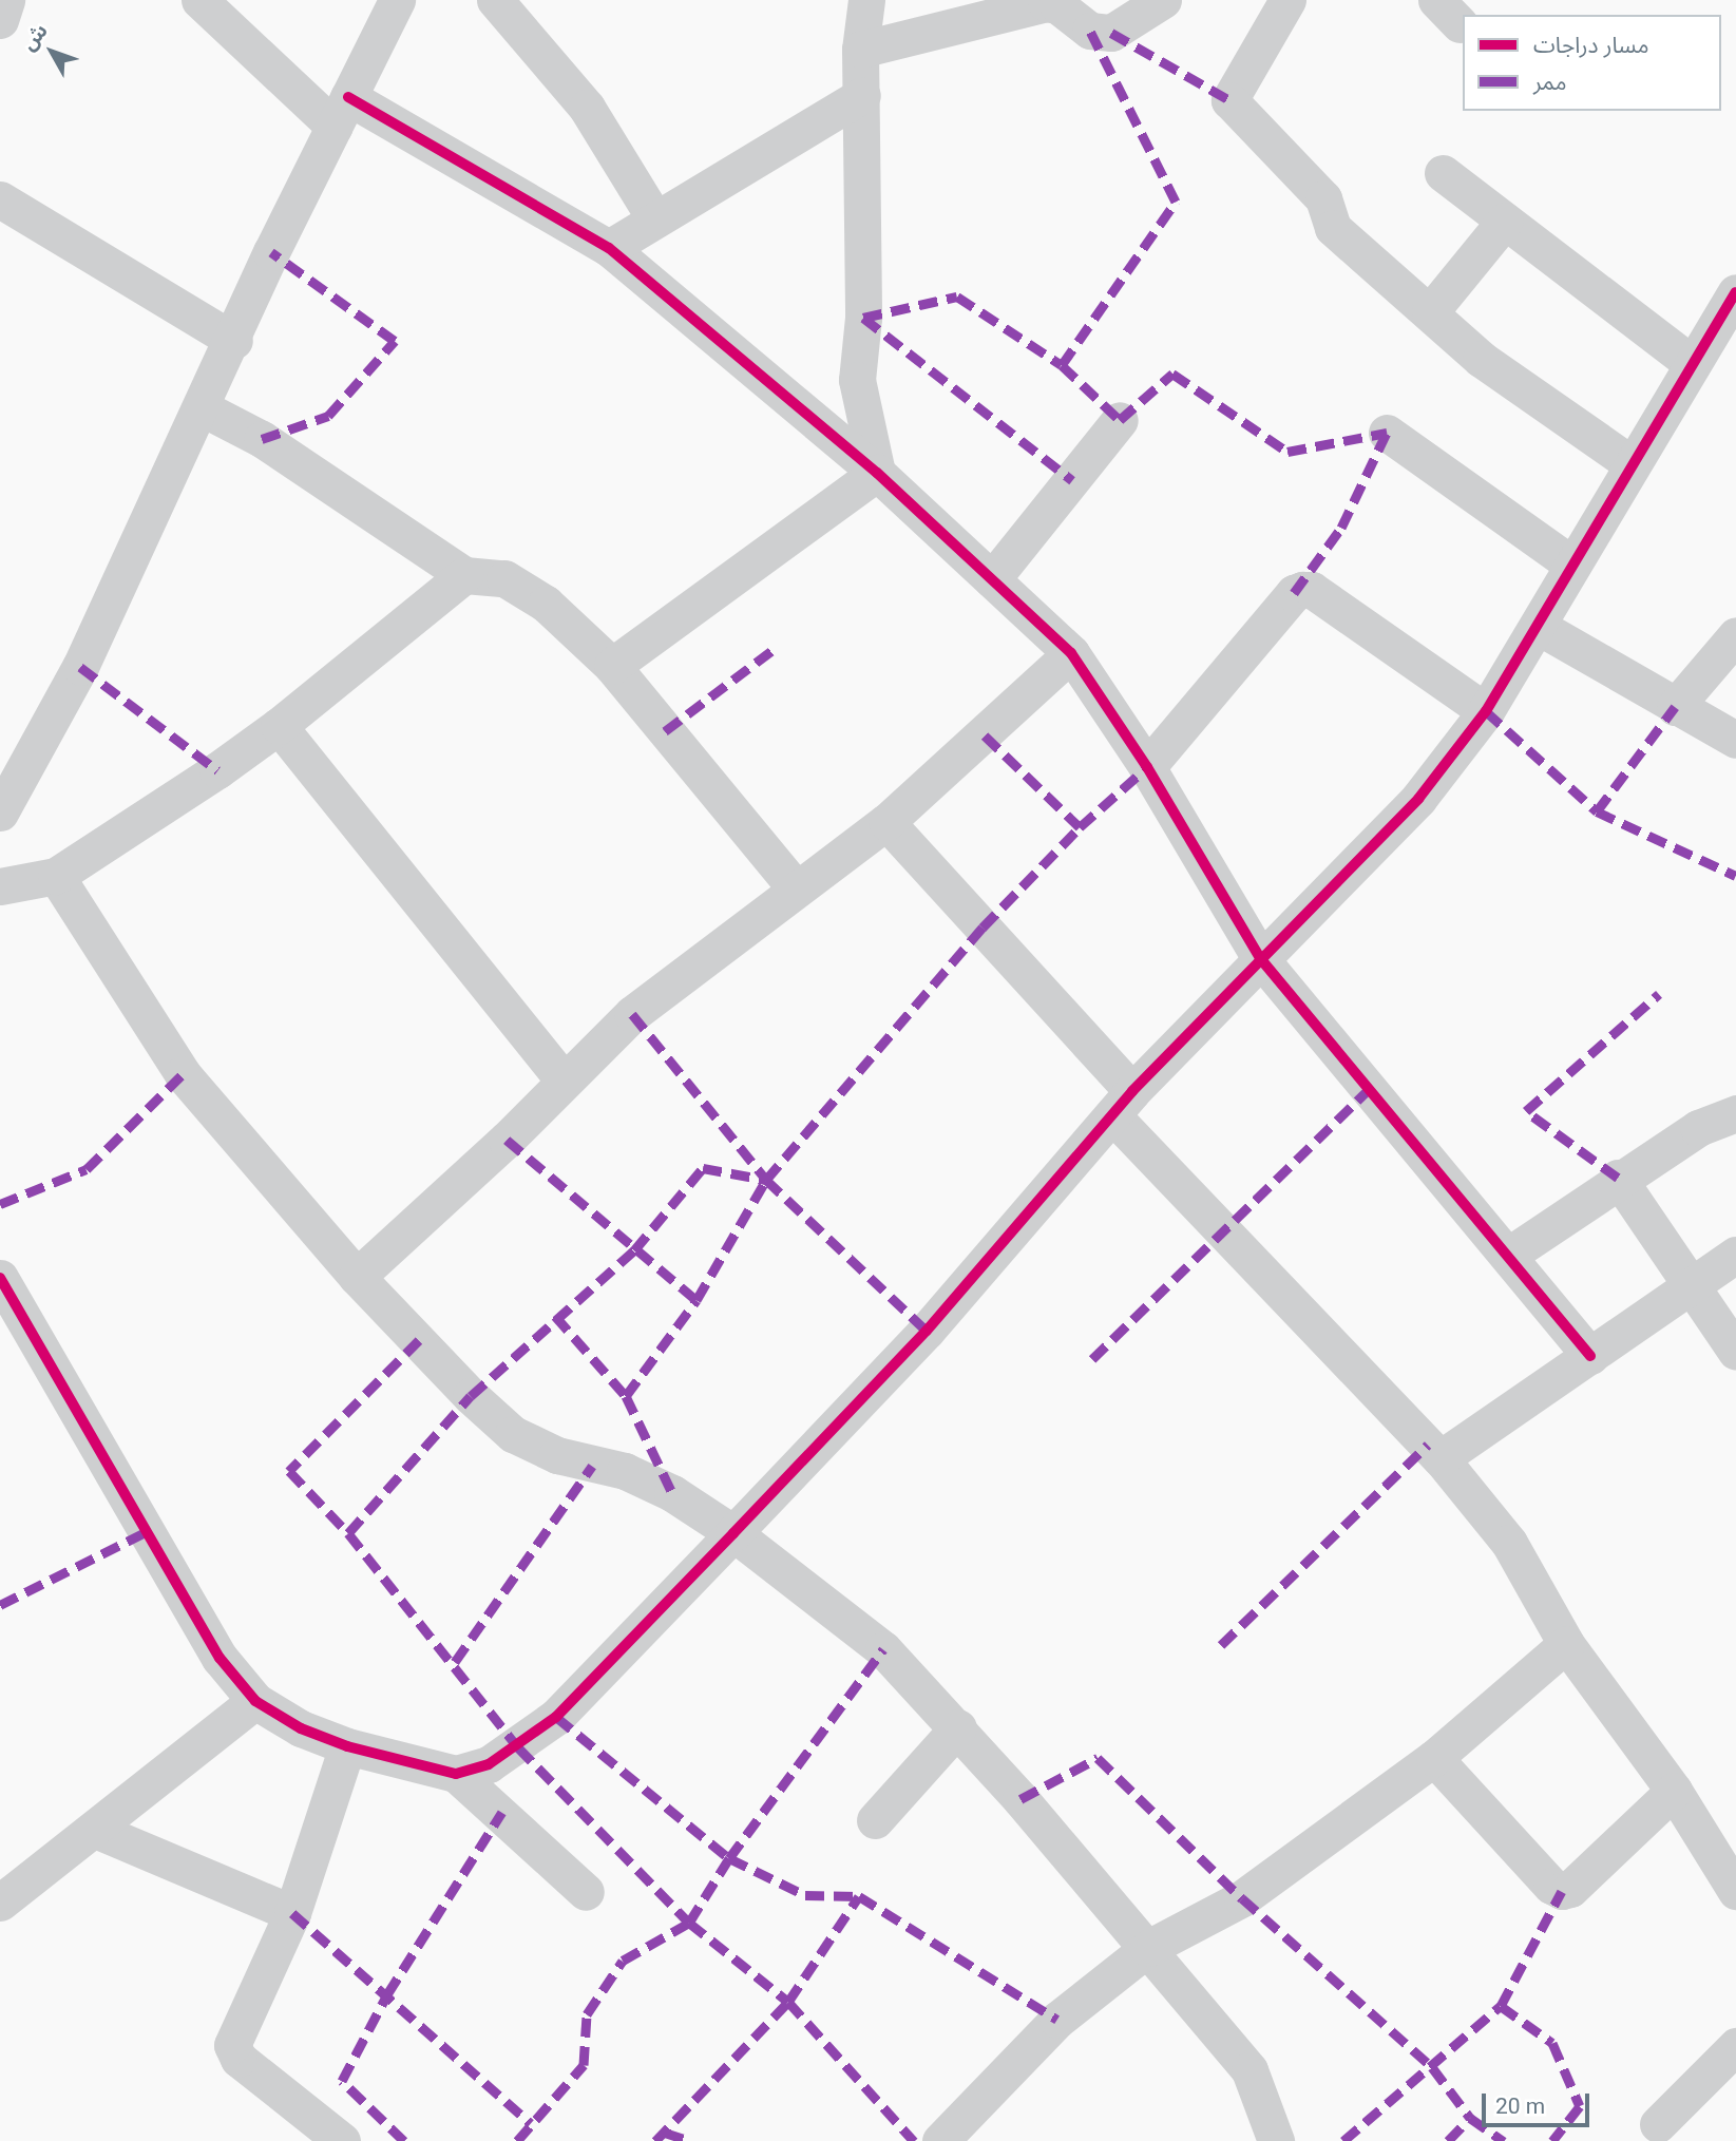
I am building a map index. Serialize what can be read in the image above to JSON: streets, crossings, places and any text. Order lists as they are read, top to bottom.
{
  "legend": ["مسار دراجات", "ممر"],
  "scale_bar": "20 m",
  "north": "top left"
}
